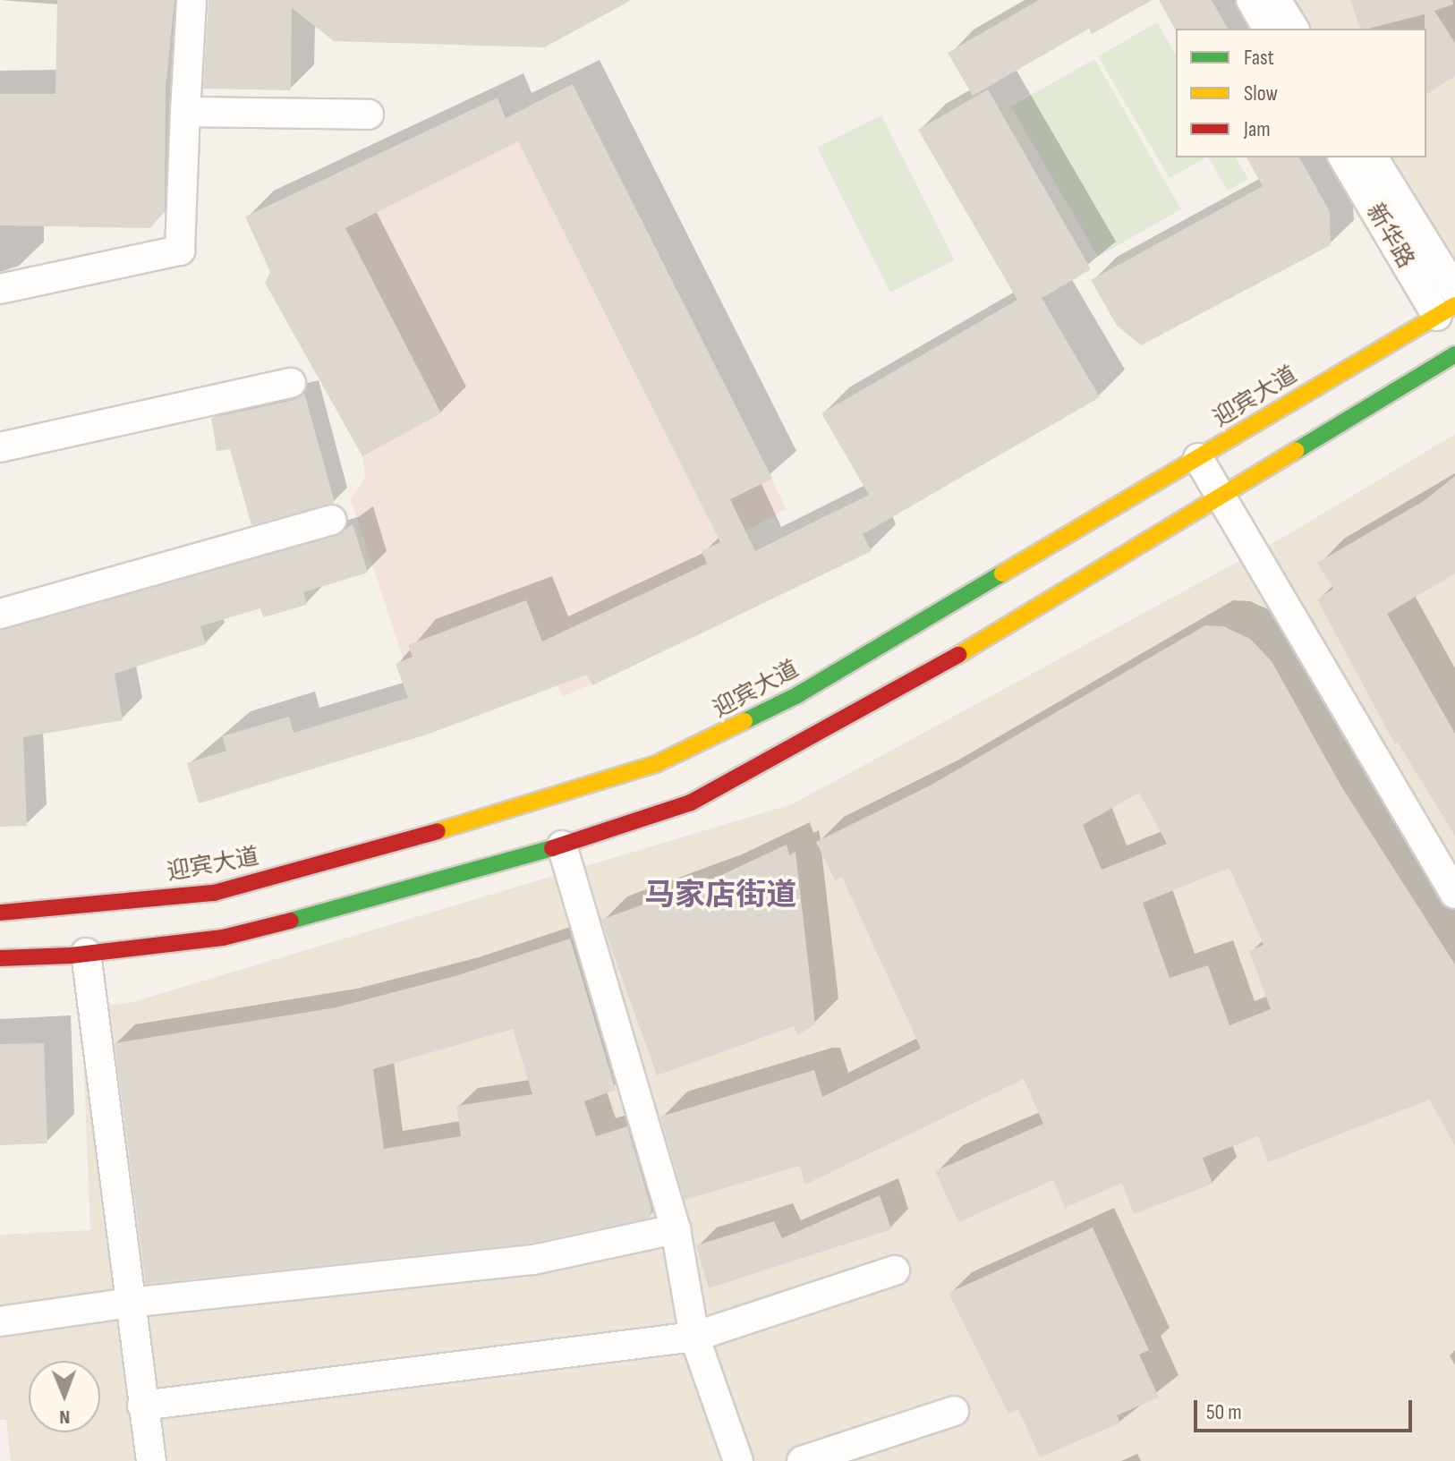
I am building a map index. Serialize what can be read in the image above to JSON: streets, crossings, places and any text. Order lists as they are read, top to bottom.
{
  "streets": {
    "main road": ["迎宾大道"],
    "street": ["新华路"]
  },
  "crossings": [
    ["新华路", "迎宾大道"]
  ],
  "districts": ["马家店街道"],
  "legend": ["Fast", "Slow", "Jam"],
  "scale_bar": "50 m",
  "north": "bottom"
}
